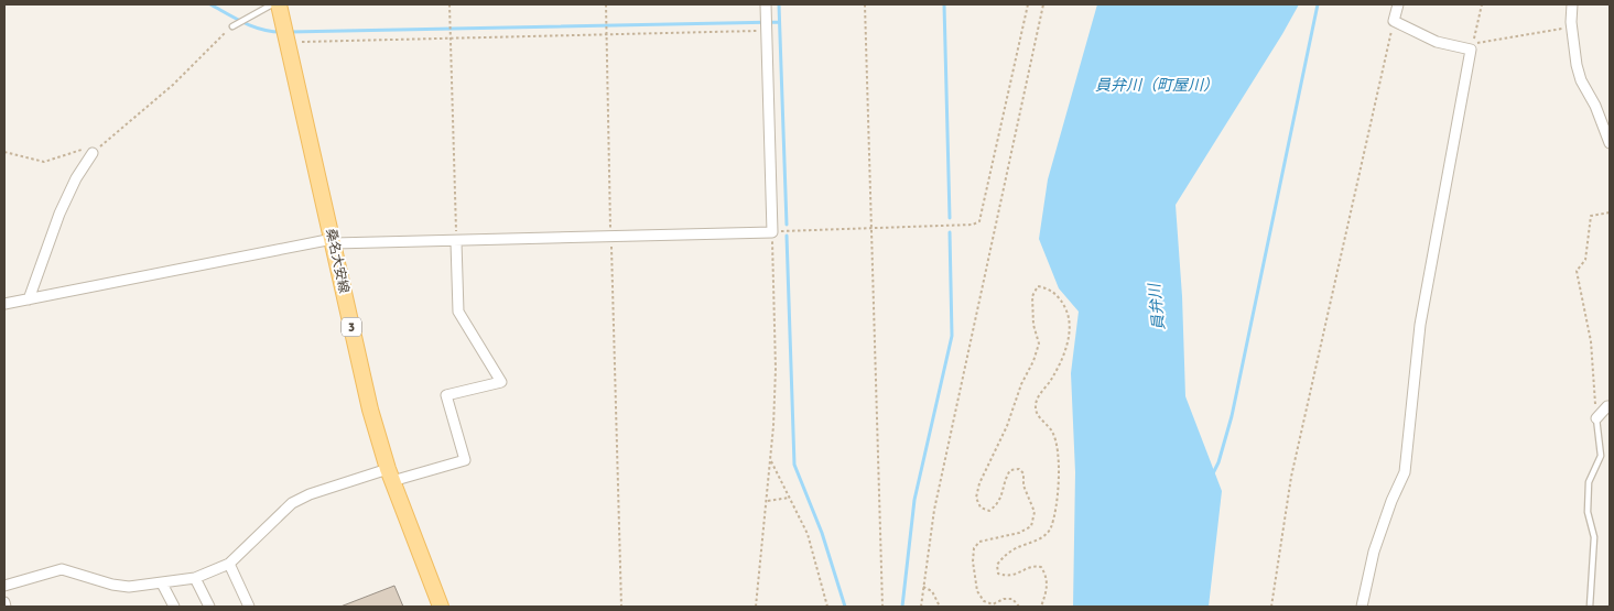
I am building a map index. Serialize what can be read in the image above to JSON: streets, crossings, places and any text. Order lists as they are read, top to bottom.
{
  "streets": {
    "main road": ["桑名大安線", "3"]
  },
  "water": ["員弁川（町屋川）", "員弁川"]
}
